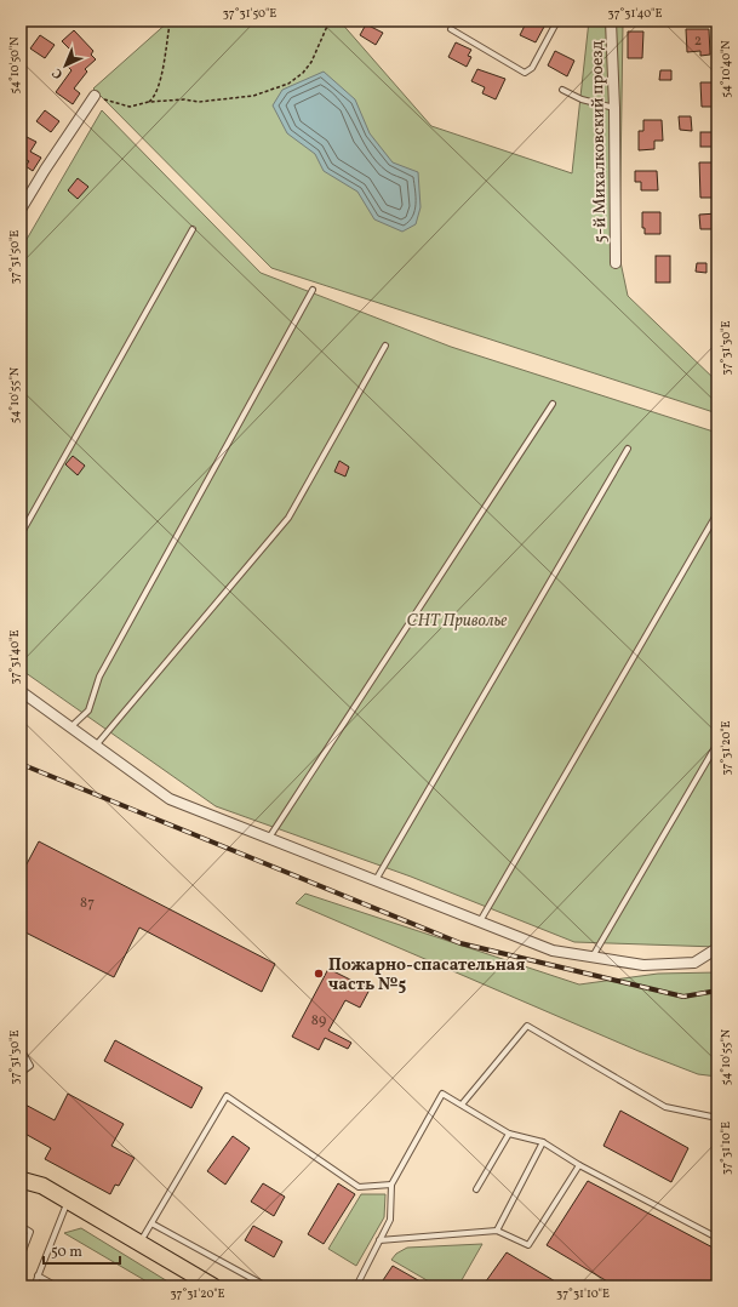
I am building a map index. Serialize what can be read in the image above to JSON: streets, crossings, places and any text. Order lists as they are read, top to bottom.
{
  "streets": {
    "street": ["5-й Михалковский проезд"]
  },
  "parks": ["СНТ Приволье"],
  "places": ["Пожарно-спасательная часть №5"],
  "house_numbers": ["2", "87", "89"],
  "scale_bar": "50 m",
  "north": "bottom left",
  "coordinates": [
    "37°31'50\"E",
    "37°31'40\"E",
    "54°10'50\"N",
    "54°10'40\"N",
    "37°31'30\"E",
    "54°10'55\"N",
    "37°31'20\"E",
    "37°31'10\"E"
  ]
}
